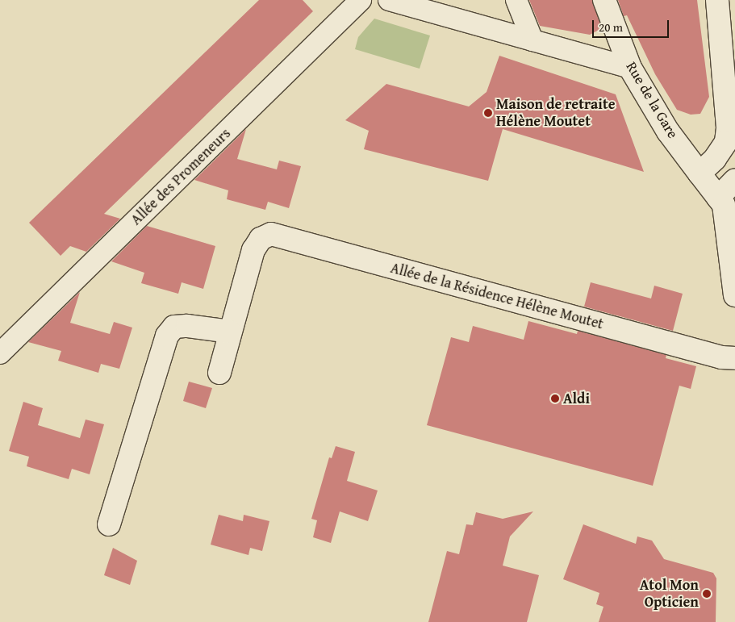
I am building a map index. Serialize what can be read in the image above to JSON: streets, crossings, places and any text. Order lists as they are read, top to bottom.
{
  "streets": {
    "street": ["Rue de la Gare", "Allée des Promeneurs", "Allée de la Résidence Hélène Moutet"]
  },
  "places": ["Maison de retraite Hélène Moutet", "Aldi", "Atol Mon Opticien"],
  "scale_bar": "20 m"
}
